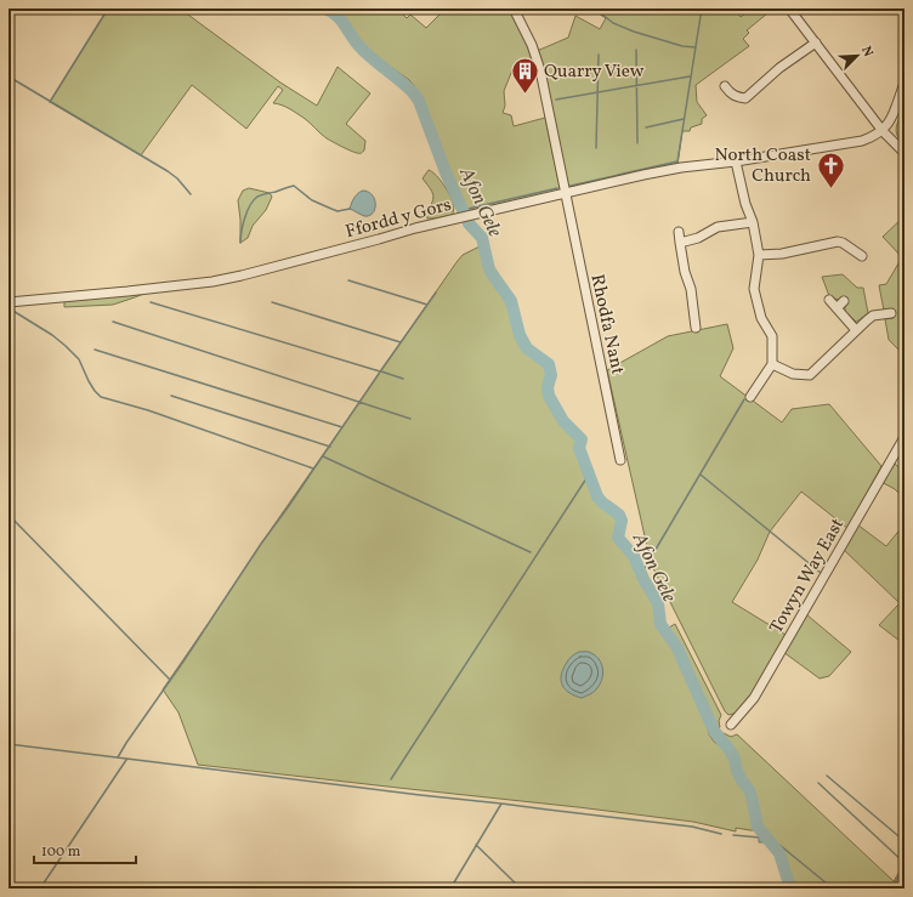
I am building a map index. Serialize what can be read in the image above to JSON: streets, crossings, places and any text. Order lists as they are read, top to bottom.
{
  "streets": {
    "street": ["Ffordd y Gors", "Rhodfa Nant", "Towyn Way East"]
  },
  "crossings": [
    ["Ffordd y Gors", "Rhodfa Nant"]
  ],
  "water": ["Afon Gele"],
  "places": {
    "building": ["Quarry View"],
    "church": ["North Coast Church"]
  },
  "scale_bar": "100 m",
  "north": "top right"
}
